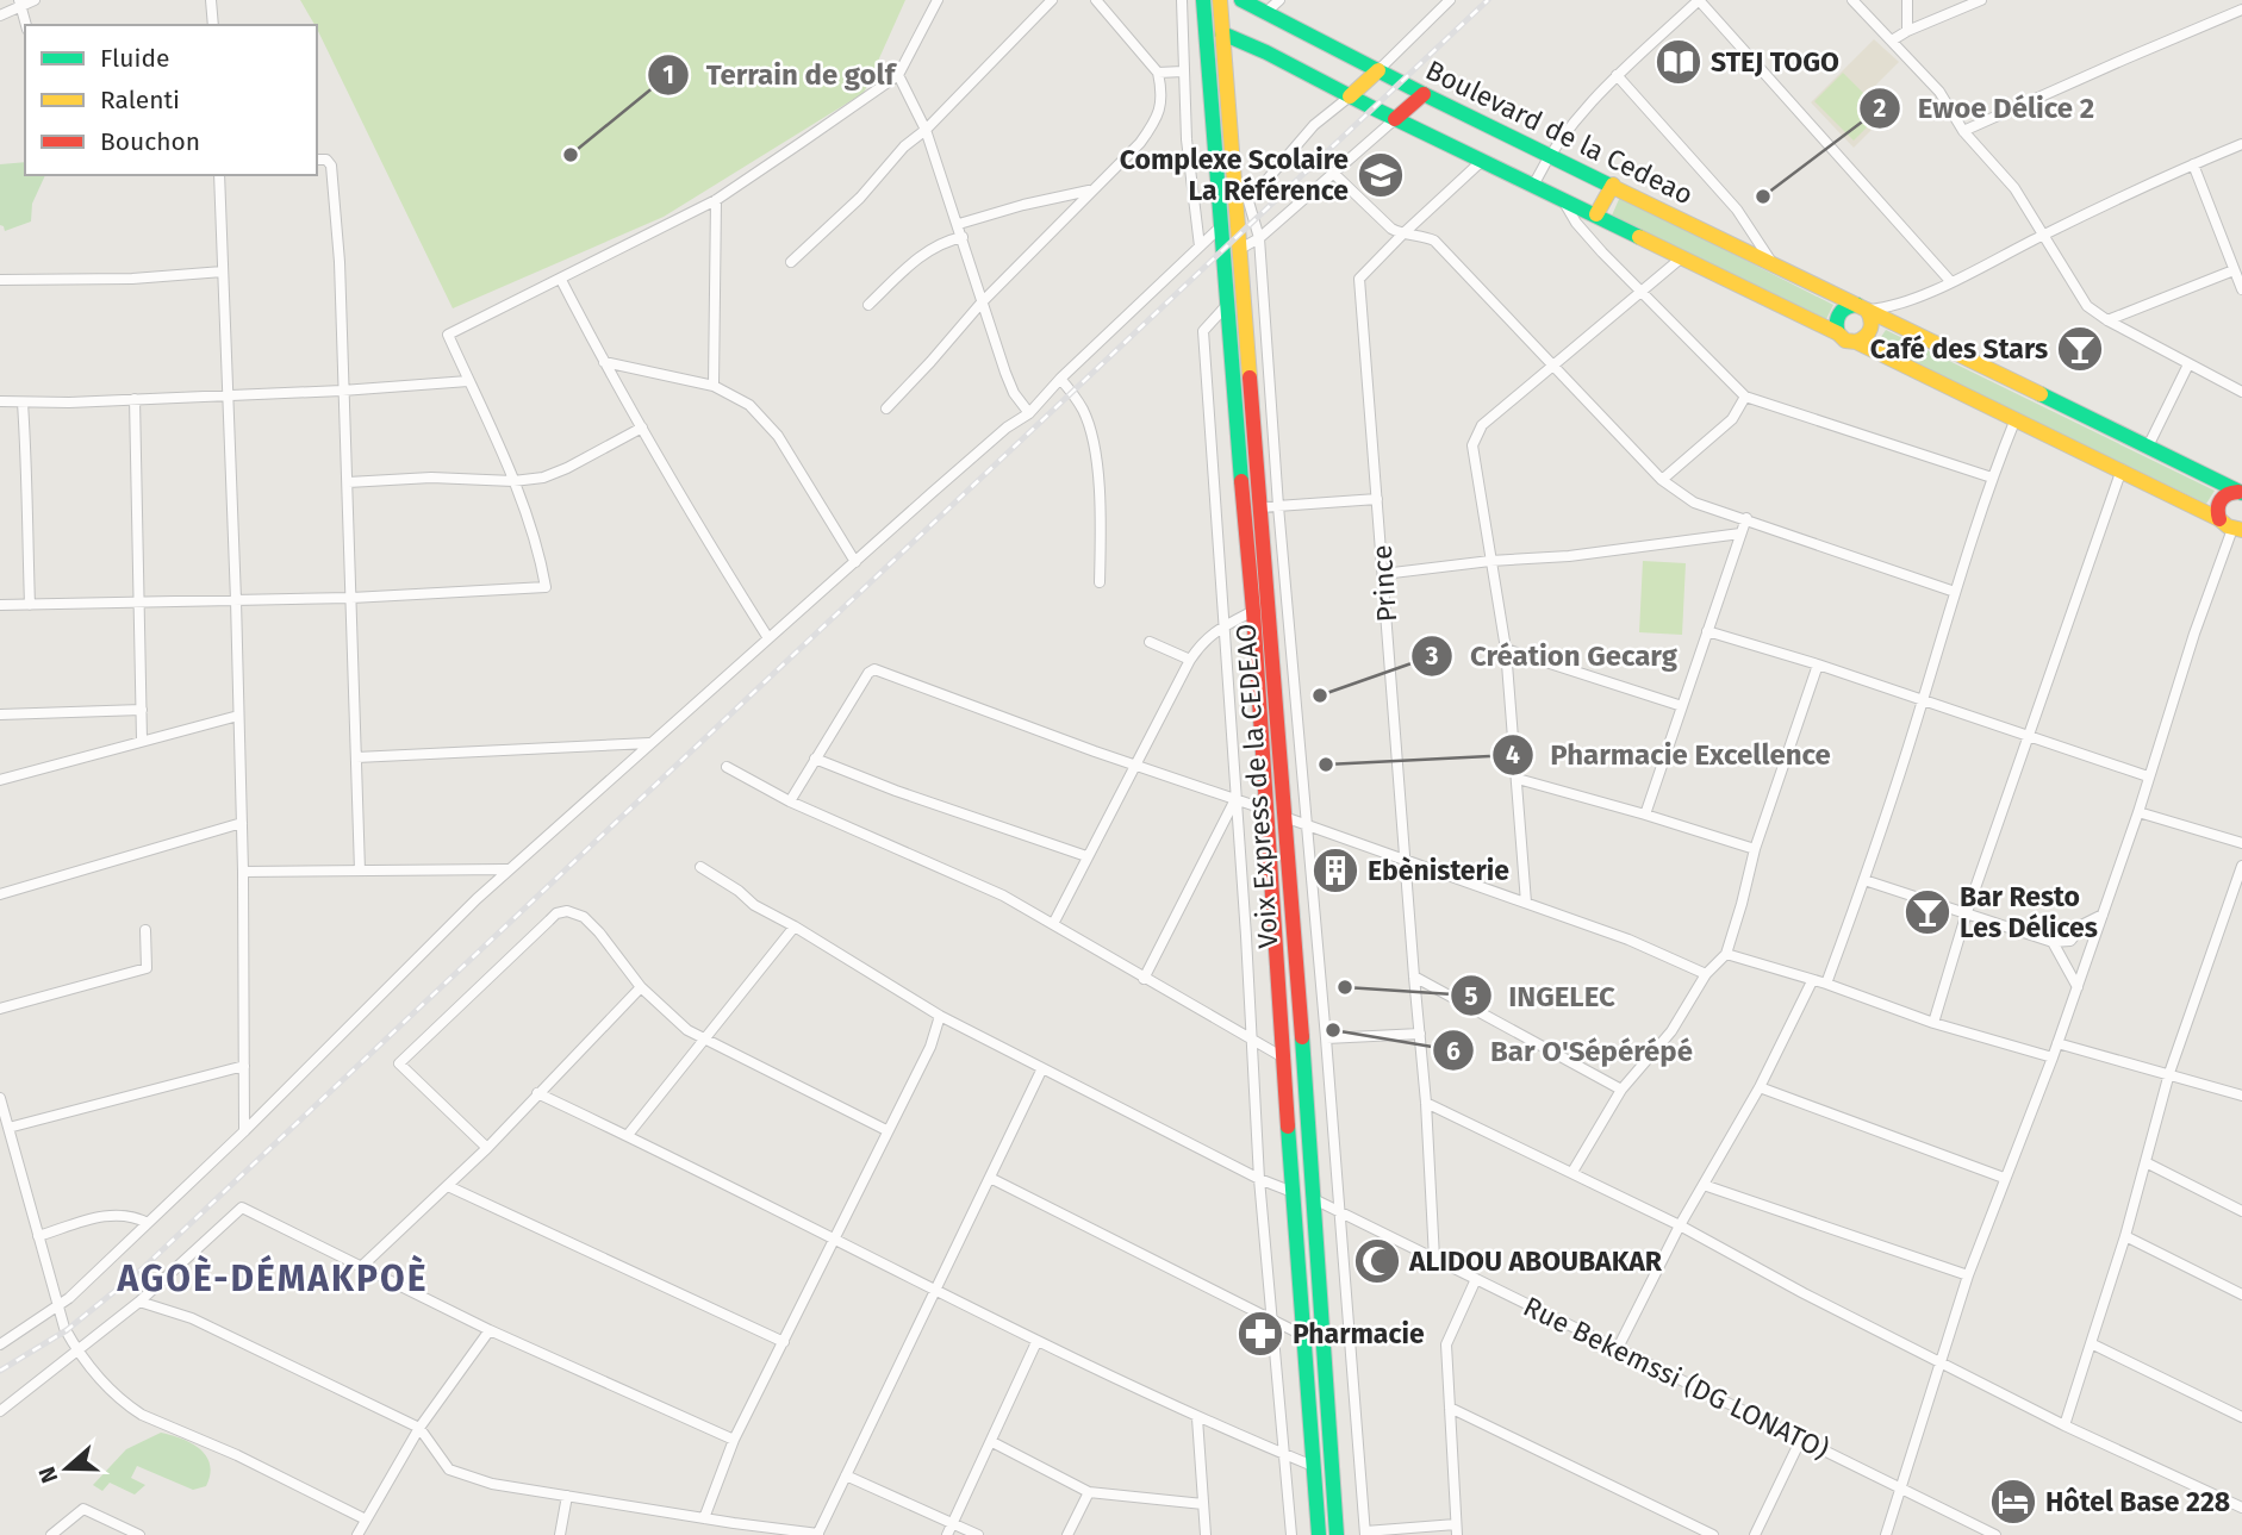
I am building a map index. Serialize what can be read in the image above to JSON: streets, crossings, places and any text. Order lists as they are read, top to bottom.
{
  "streets": {
    "main road": ["Boulevard de la Cedeao", "Voix Express de la CEDEAO"],
    "street": ["Prince", "Rue Bekemssi (DG LONATO)"]
  },
  "crossings": [
    ["Prince", "Rue Bekemssi (DG LONATO)"],
    ["Voix Express de la CEDEAO", "Rue Bekemssi (DG LONATO)"]
  ],
  "districts": ["AGOÈ-DÉMAKPOÈ"],
  "places": {
    "library": ["STEJ TOGO"],
    "other": [
      "Terrain de golf",
      "Ewoe Délice 2",
      "Création Gecarg",
      "Pharmacie Excellence",
      "INGELEC",
      "Bar O'Sépérépé"
    ],
    "school or university": ["Complexe Scolaire La Référence"],
    "bar": ["Café des Stars", "Bar Resto Les Délices"],
    "building": ["Ebènisterie"],
    "mosque": ["ALIDOU ABOUBAKAR"],
    "pharmacy": ["Pharmacie"],
    "hotel": ["Hôtel Base 228"]
  },
  "legend": ["Fluide", "Ralenti", "Bouchon"],
  "north": "left"
}
